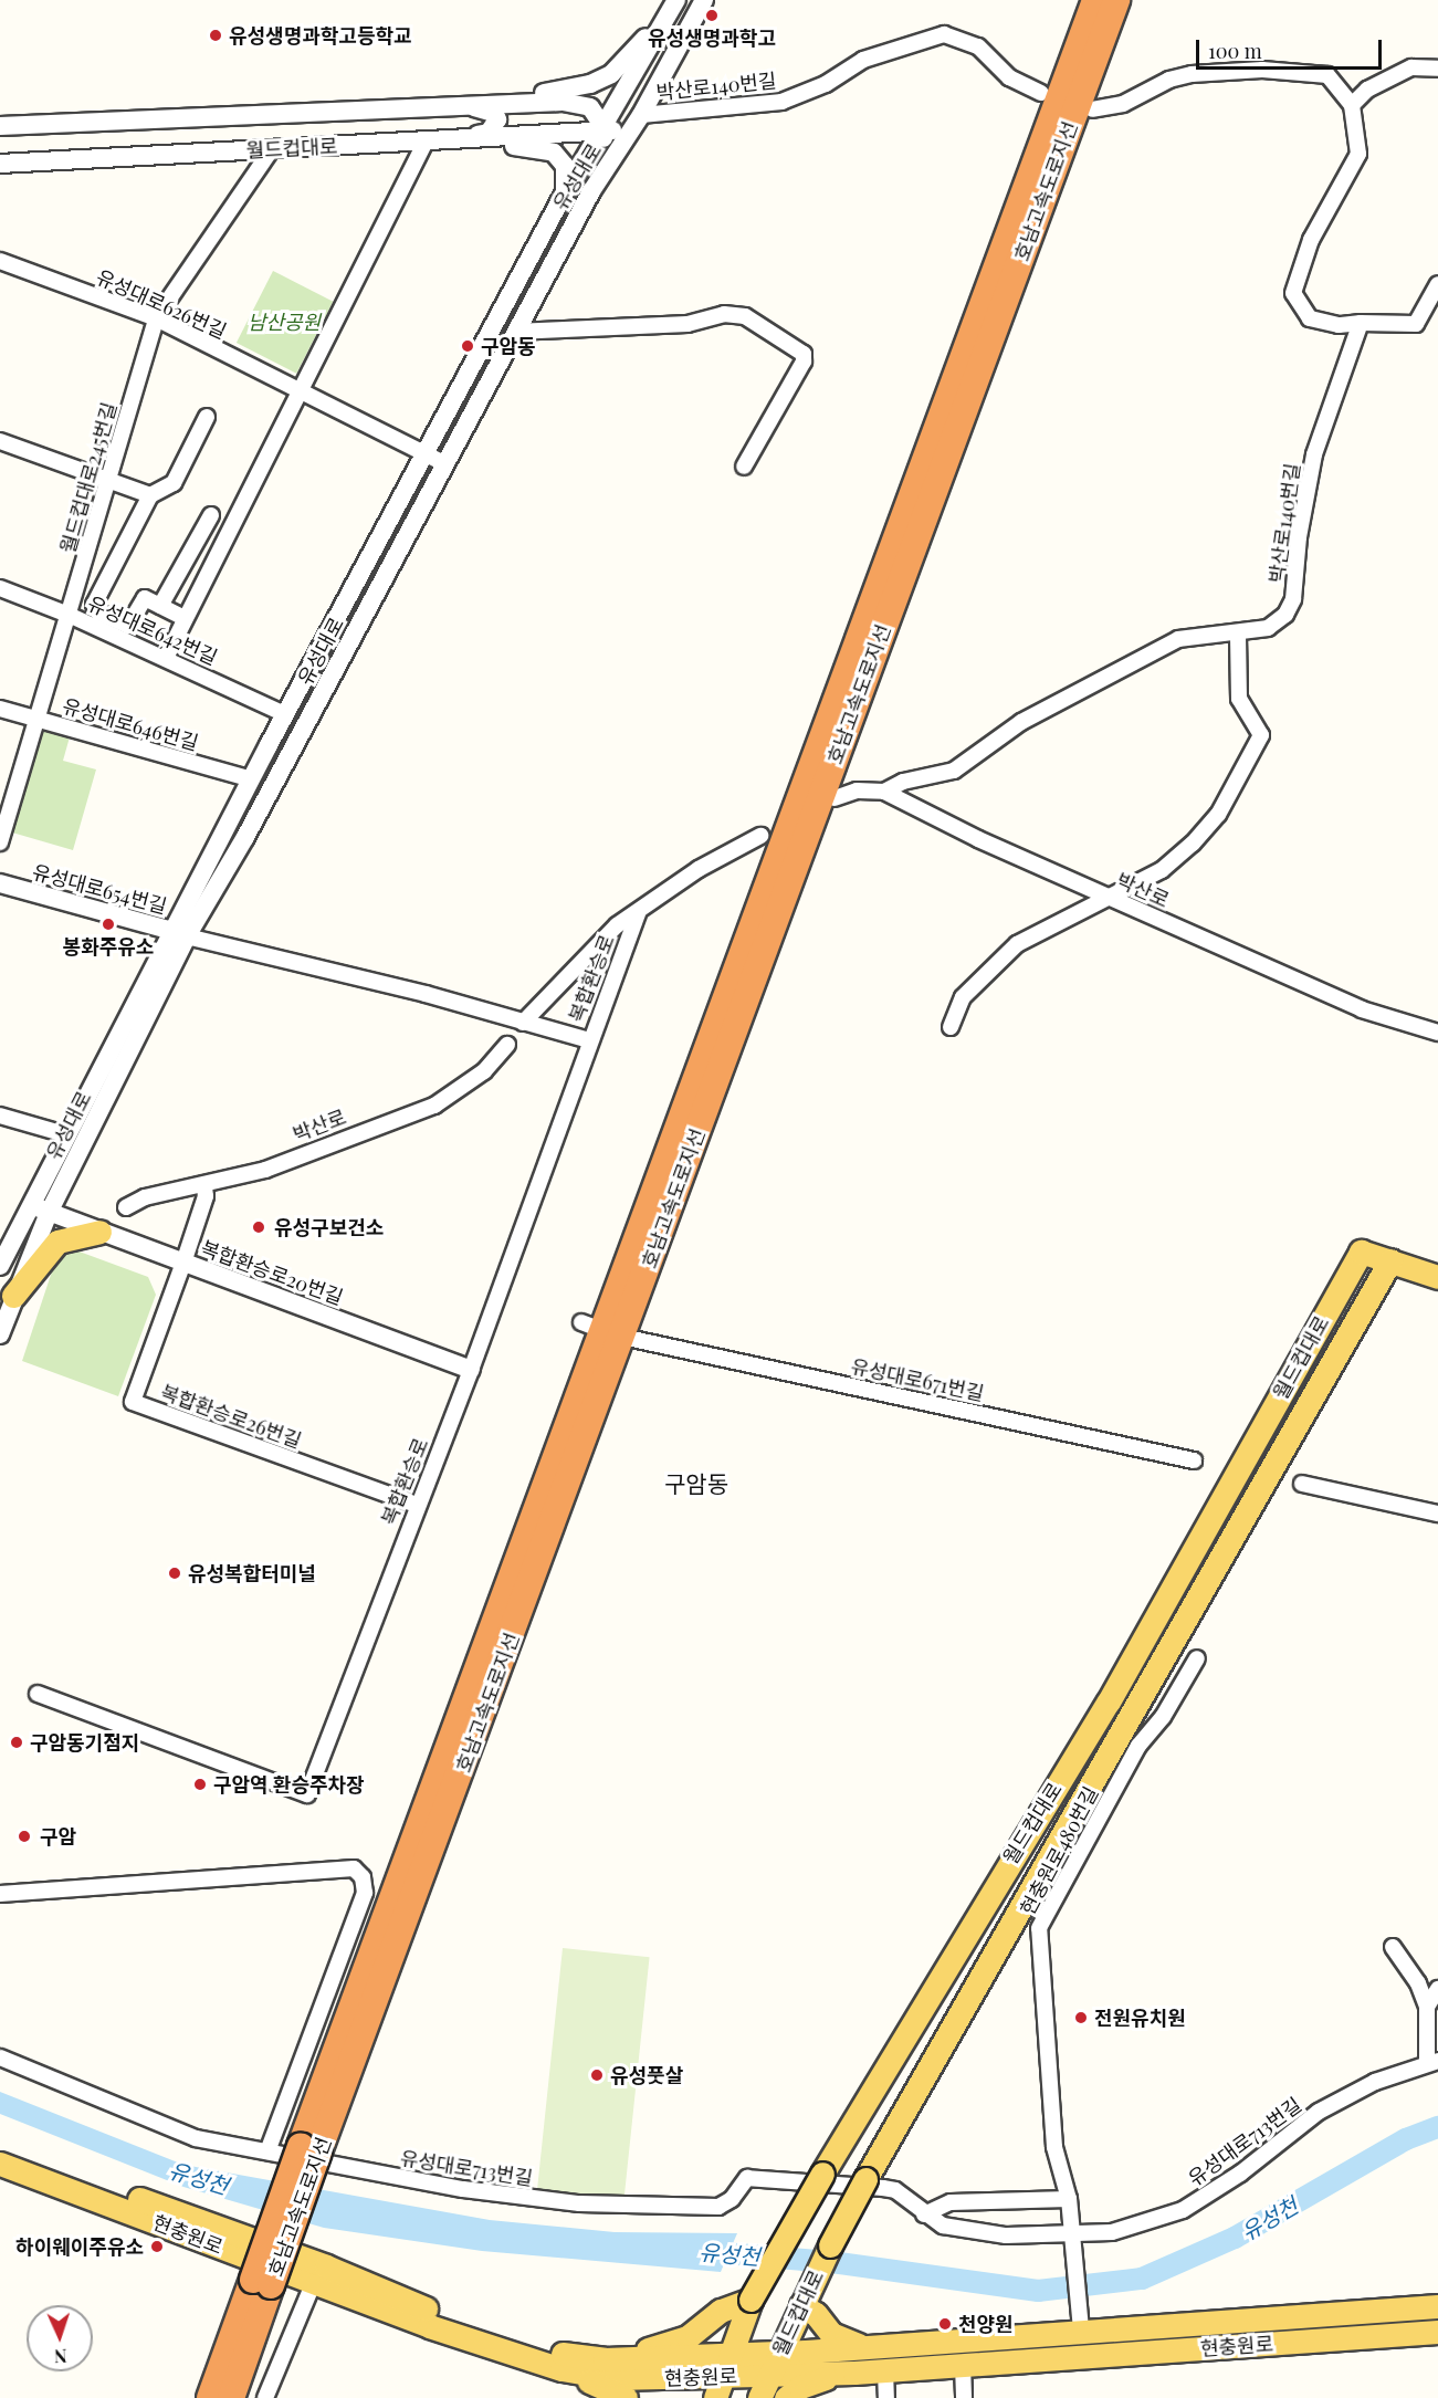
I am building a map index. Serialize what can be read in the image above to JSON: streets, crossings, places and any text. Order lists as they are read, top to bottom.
{
  "streets": {
    "highway": ["호남고속도로지선"],
    "main road": ["월드컵대로", "현충원로"],
    "street": [
      "박산로140번길",
      "유성대로",
      "유성대로626번길",
      "월드컵대로245번길",
      "유성대로642번길",
      "유성대로646번길",
      "유성대로654번길",
      "박산로",
      "복합환승로",
      "복합환승로20번길",
      "유성대로671번길",
      "복합환승로26번길",
      "현충원로480번길",
      "유성대로713번길"
    ]
  },
  "crossings": [
    ["박산로140번길", "월드컵대로"],
    ["박산로140번길", "유성대로"],
    ["박산로140번길", "박산로"],
    ["월드컵대로", "유성대로"],
    ["월드컵대로", "월드컵대로245번길"],
    ["월드컵대로", "현충원로"],
    ["유성대로", "유성대로626번길"],
    ["유성대로", "유성대로642번길"],
    ["유성대로", "유성대로646번길"],
    ["유성대로", "유성대로654번길"],
    ["유성대로", "복합환승로20번길"],
    ["유성대로626번길", "월드컵대로245번길"],
    ["월드컵대로245번길", "유성대로642번길"],
    ["월드컵대로245번길", "유성대로646번길"],
    ["복합환승로", "복합환승로20번길"],
    ["복합환승로", "복합환승로26번길"],
    ["복합환승로20번길", "복합환승로26번길"],
    ["현충원로480번길", "유성대로713번길"],
    ["현충원로480번길", "현충원로"]
  ],
  "districts": ["구암동"],
  "water": ["유성천"],
  "parks": ["남산공원"],
  "places": [
    "유성생명과학고",
    "유성생명과학고등학교",
    "구암동",
    "봉화주유소",
    "유성구보건소",
    "유성복합터미널",
    "구암동기점지",
    "구암역 환승주차장",
    "구암",
    "전원유치원",
    "유성풋살",
    "하이웨이주유소",
    "천양원"
  ],
  "scale_bar": "100 m",
  "north": "bottom"
}
